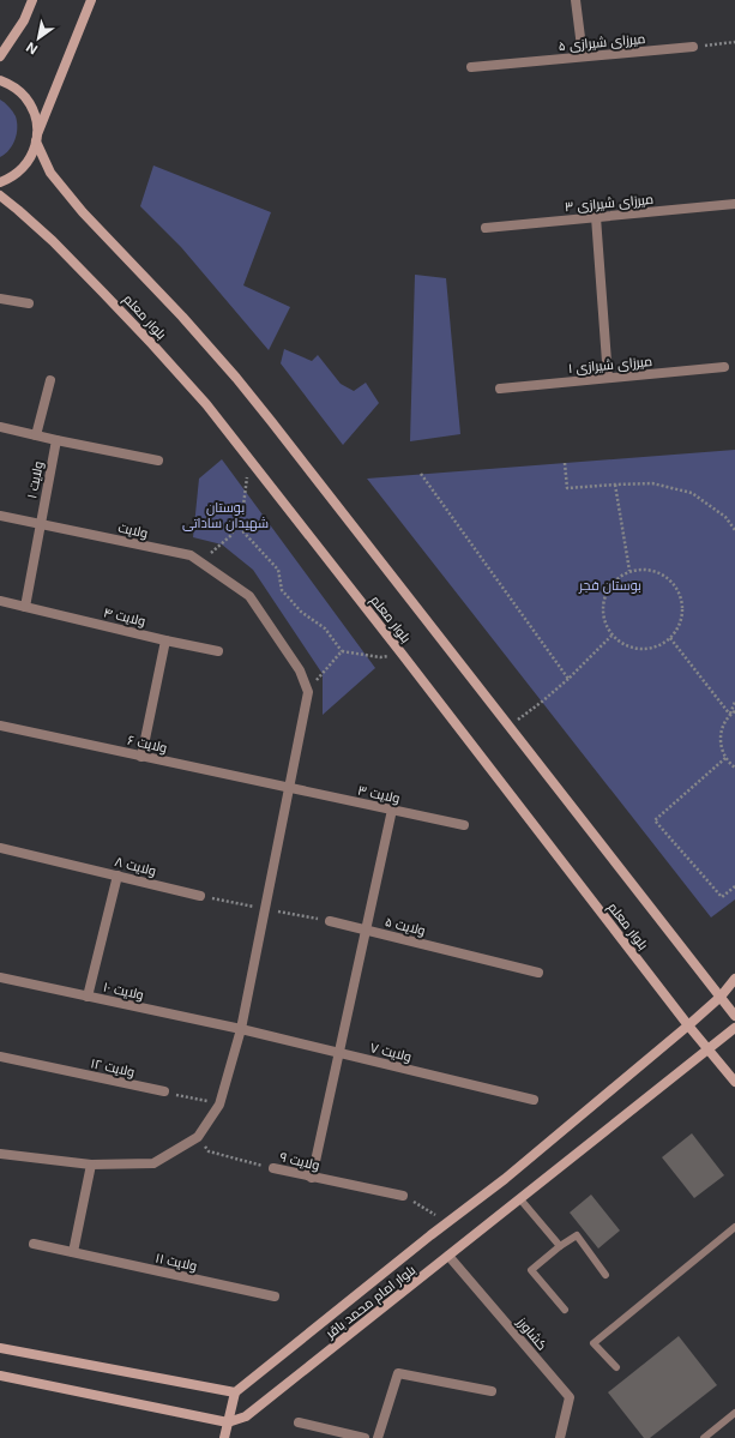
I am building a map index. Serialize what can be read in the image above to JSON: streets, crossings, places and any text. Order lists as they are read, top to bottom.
{
  "streets": {
    "main road": ["بلوار معلم", "بلوار امام محمد باقر"],
    "street": [
      "میرزای شیرازی ۵",
      "میرزای شیرازی ۳",
      "میرزای شیرازی ۱",
      "ولایت ۱",
      "ولایت",
      "ولایت ۴",
      "ولایت ۶",
      "ولایت ۳",
      "ولایت ۸",
      "ولایت ۵",
      "ولایت ۱۰",
      "ولایت ۷",
      "ولایت ۱۲",
      "ولایت ۹",
      "ولایت ۱۱",
      "کشاورز"
    ]
  },
  "crossings": [
    ["بلوار معلم", "بلوار امام محمد باقر"],
    ["ولایت ۱", "ولایت"],
    ["ولایت ۶", "ولایت ۳"],
    ["ولایت ۱۰", "ولایت ۷"],
    ["بلوار امام محمد باقر", "کشاورز"]
  ],
  "parks": ["بوستان شهیدان ساداتی", "بوستان فجر"],
  "north": "bottom left"
}
